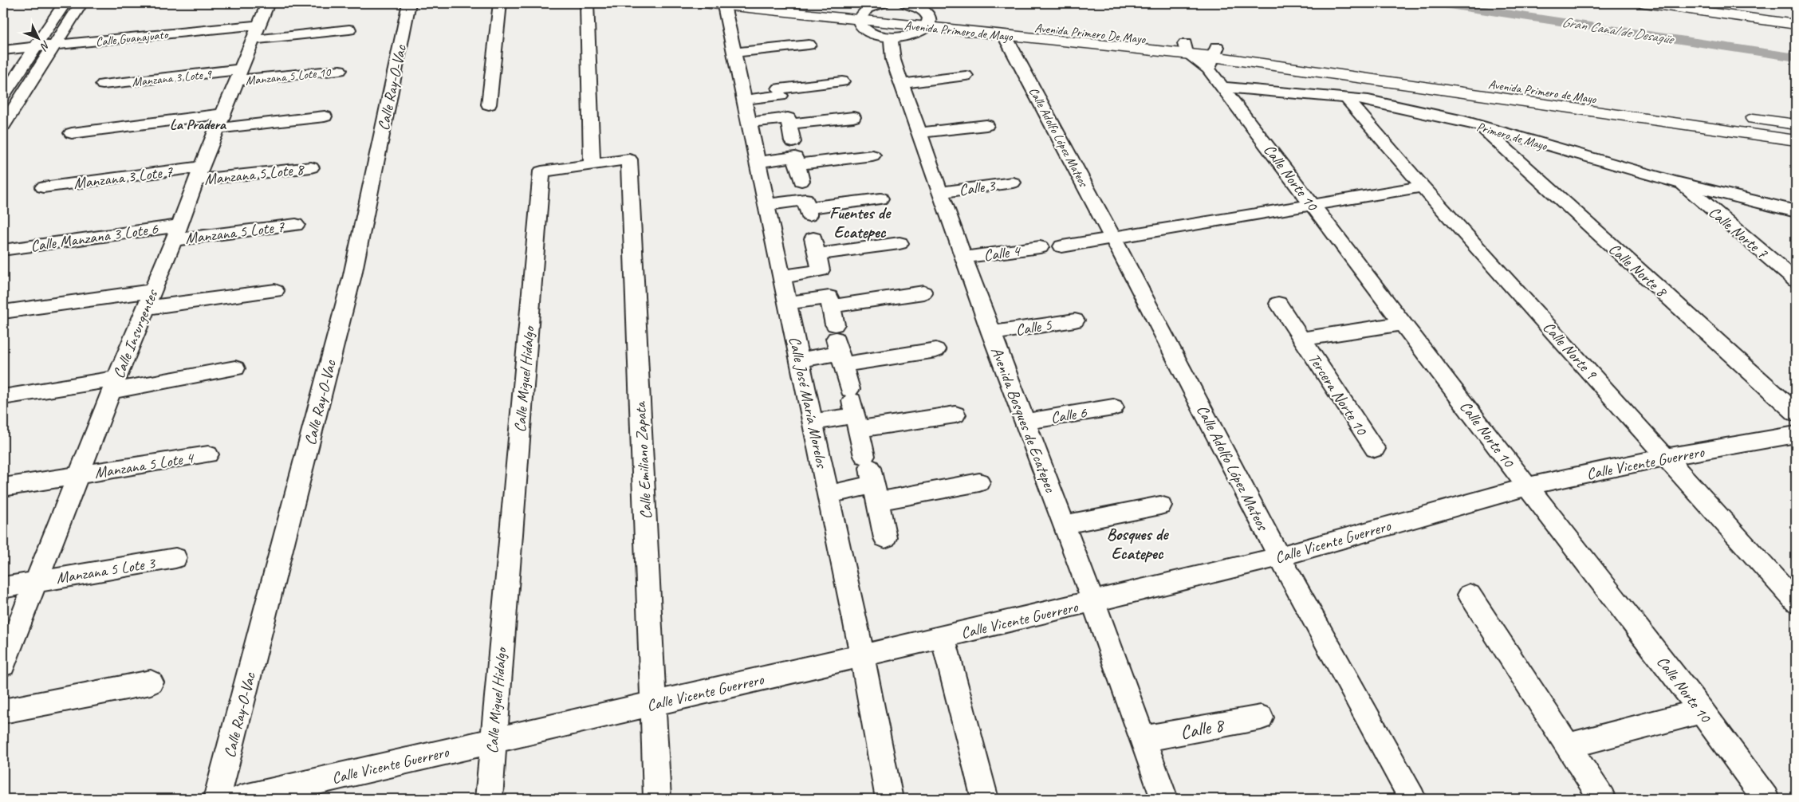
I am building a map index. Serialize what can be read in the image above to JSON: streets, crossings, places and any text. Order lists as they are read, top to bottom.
{
  "streets": {
    "highway": ["Avenida Primero de Mayo", "Avenida Primero De Mayo"],
    "street": [
      "Calle Guanajuato",
      "Manzana 5 Lote 10",
      "Manzana 3 Lote 9",
      "Calle Ray-O-Vac",
      "Primero de Mayo",
      "Calle Adolfo López Mateos",
      "Manzana 5 Lote 8",
      "Manzana 3 Lote 7",
      "Calle Norte 10",
      "Calle 3",
      "Manzana 5 Lote 7",
      "Calle Norte 7",
      "Calle Manzana 3 Lote 6",
      "Calle 4",
      "Calle Norte 8",
      "Calle 5",
      "Calle Insurgentes",
      "Calle Norte 9",
      "Calle Miguel Hidalgo",
      "Tercera Norte 10",
      "Calle José María Morelos",
      "Calle 6",
      "Avenida Bosques de Ecatepec",
      "Calle Emiliano Zapata",
      "Calle Vicente Guerrero",
      "Manzana 5 Lote 4",
      "Manzana 5 Lote 3",
      "Calle 8"
    ]
  },
  "crossings": [
    ["Avenida Primero de Mayo", "Avenida Primero De Mayo"],
    ["Avenida Primero de Mayo", "Calle Adolfo López Mateos"],
    ["Avenida Primero de Mayo", "Calle Norte 10"],
    ["Avenida Primero De Mayo", "Calle Norte 10"],
    ["Calle Guanajuato", "Calle Insurgentes"],
    ["Manzana 5 Lote 10", "Manzana 3 Lote 9"],
    ["Manzana 5 Lote 10", "Calle Insurgentes"],
    ["Manzana 3 Lote 9", "Calle Insurgentes"],
    ["Primero de Mayo", "Calle Norte 10"],
    ["Primero de Mayo", "Calle Norte 7"],
    ["Primero de Mayo", "Calle Norte 8"],
    ["Primero de Mayo", "Calle Norte 9"],
    ["Calle Adolfo López Mateos", "Calle Vicente Guerrero"],
    ["Manzana 5 Lote 8", "Manzana 3 Lote 7"],
    ["Manzana 5 Lote 8", "Calle Insurgentes"],
    ["Manzana 3 Lote 7", "Calle Insurgentes"],
    ["Calle Norte 10", "Tercera Norte 10"],
    ["Calle Norte 10", "Calle Vicente Guerrero"],
    ["Calle 3", "Avenida Bosques de Ecatepec"],
    ["Manzana 5 Lote 7", "Calle Manzana 3 Lote 6"],
    ["Manzana 5 Lote 7", "Calle Insurgentes"],
    ["Calle Manzana 3 Lote 6", "Calle Insurgentes"],
    ["Calle 4", "Avenida Bosques de Ecatepec"],
    ["Calle 5", "Avenida Bosques de Ecatepec"],
    ["Calle Insurgentes", "Manzana 5 Lote 4"],
    ["Calle Insurgentes", "Manzana 5 Lote 3"],
    ["Calle Norte 9", "Calle Vicente Guerrero"],
    ["Calle Miguel Hidalgo", "Calle Emiliano Zapata"],
    ["Calle Miguel Hidalgo", "Calle Vicente Guerrero"],
    ["Calle José María Morelos", "Calle Vicente Guerrero"],
    ["Calle 6", "Avenida Bosques de Ecatepec"],
    ["Avenida Bosques de Ecatepec", "Calle Vicente Guerrero"],
    ["Avenida Bosques de Ecatepec", "Calle 8"],
    ["Calle Emiliano Zapata", "Calle Vicente Guerrero"]
  ],
  "districts": ["La Pradera", "Fuentes de Ecatepec", "Bosques de Ecatepec"],
  "water": ["Gran Canal de Desagüe"],
  "north": "bottom right"
}
